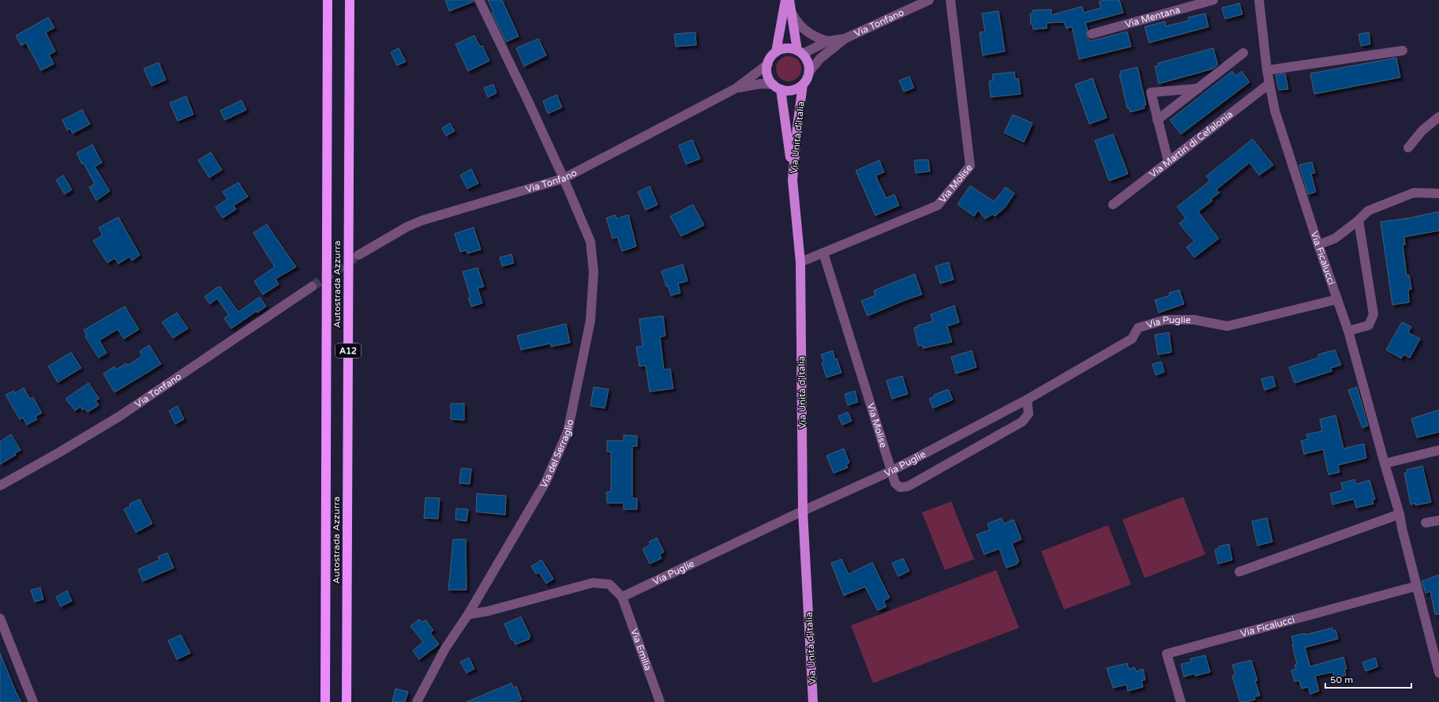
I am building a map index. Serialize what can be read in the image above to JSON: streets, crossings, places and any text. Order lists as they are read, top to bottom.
{
  "streets": {
    "highway": ["Autostrada Azzurra", "A12"],
    "main road": ["Via Unità d'Italia"],
    "street": [
      "Via Mentana",
      "Via Tonfano",
      "Via Martiri di Cefalonia",
      "Via Molise",
      "Via Ficalucci",
      "Via Puglie",
      "Via del Serraglio",
      "Via Emilia"
    ]
  },
  "crossings": [
    ["Via Tonfano", "Via Unità d'Italia"],
    ["Via Tonfano", "Via del Serraglio"],
    ["Via Unità d'Italia", "Via Molise"],
    ["Via Unità d'Italia", "Via Puglie"],
    ["Via Martiri di Cefalonia", "Via Ficalucci"],
    ["Via Molise", "Via Puglie"],
    ["Via Ficalucci", "Via Puglie"],
    ["Via Puglie", "Via Emilia"]
  ],
  "scale_bar": "50 m"
}
